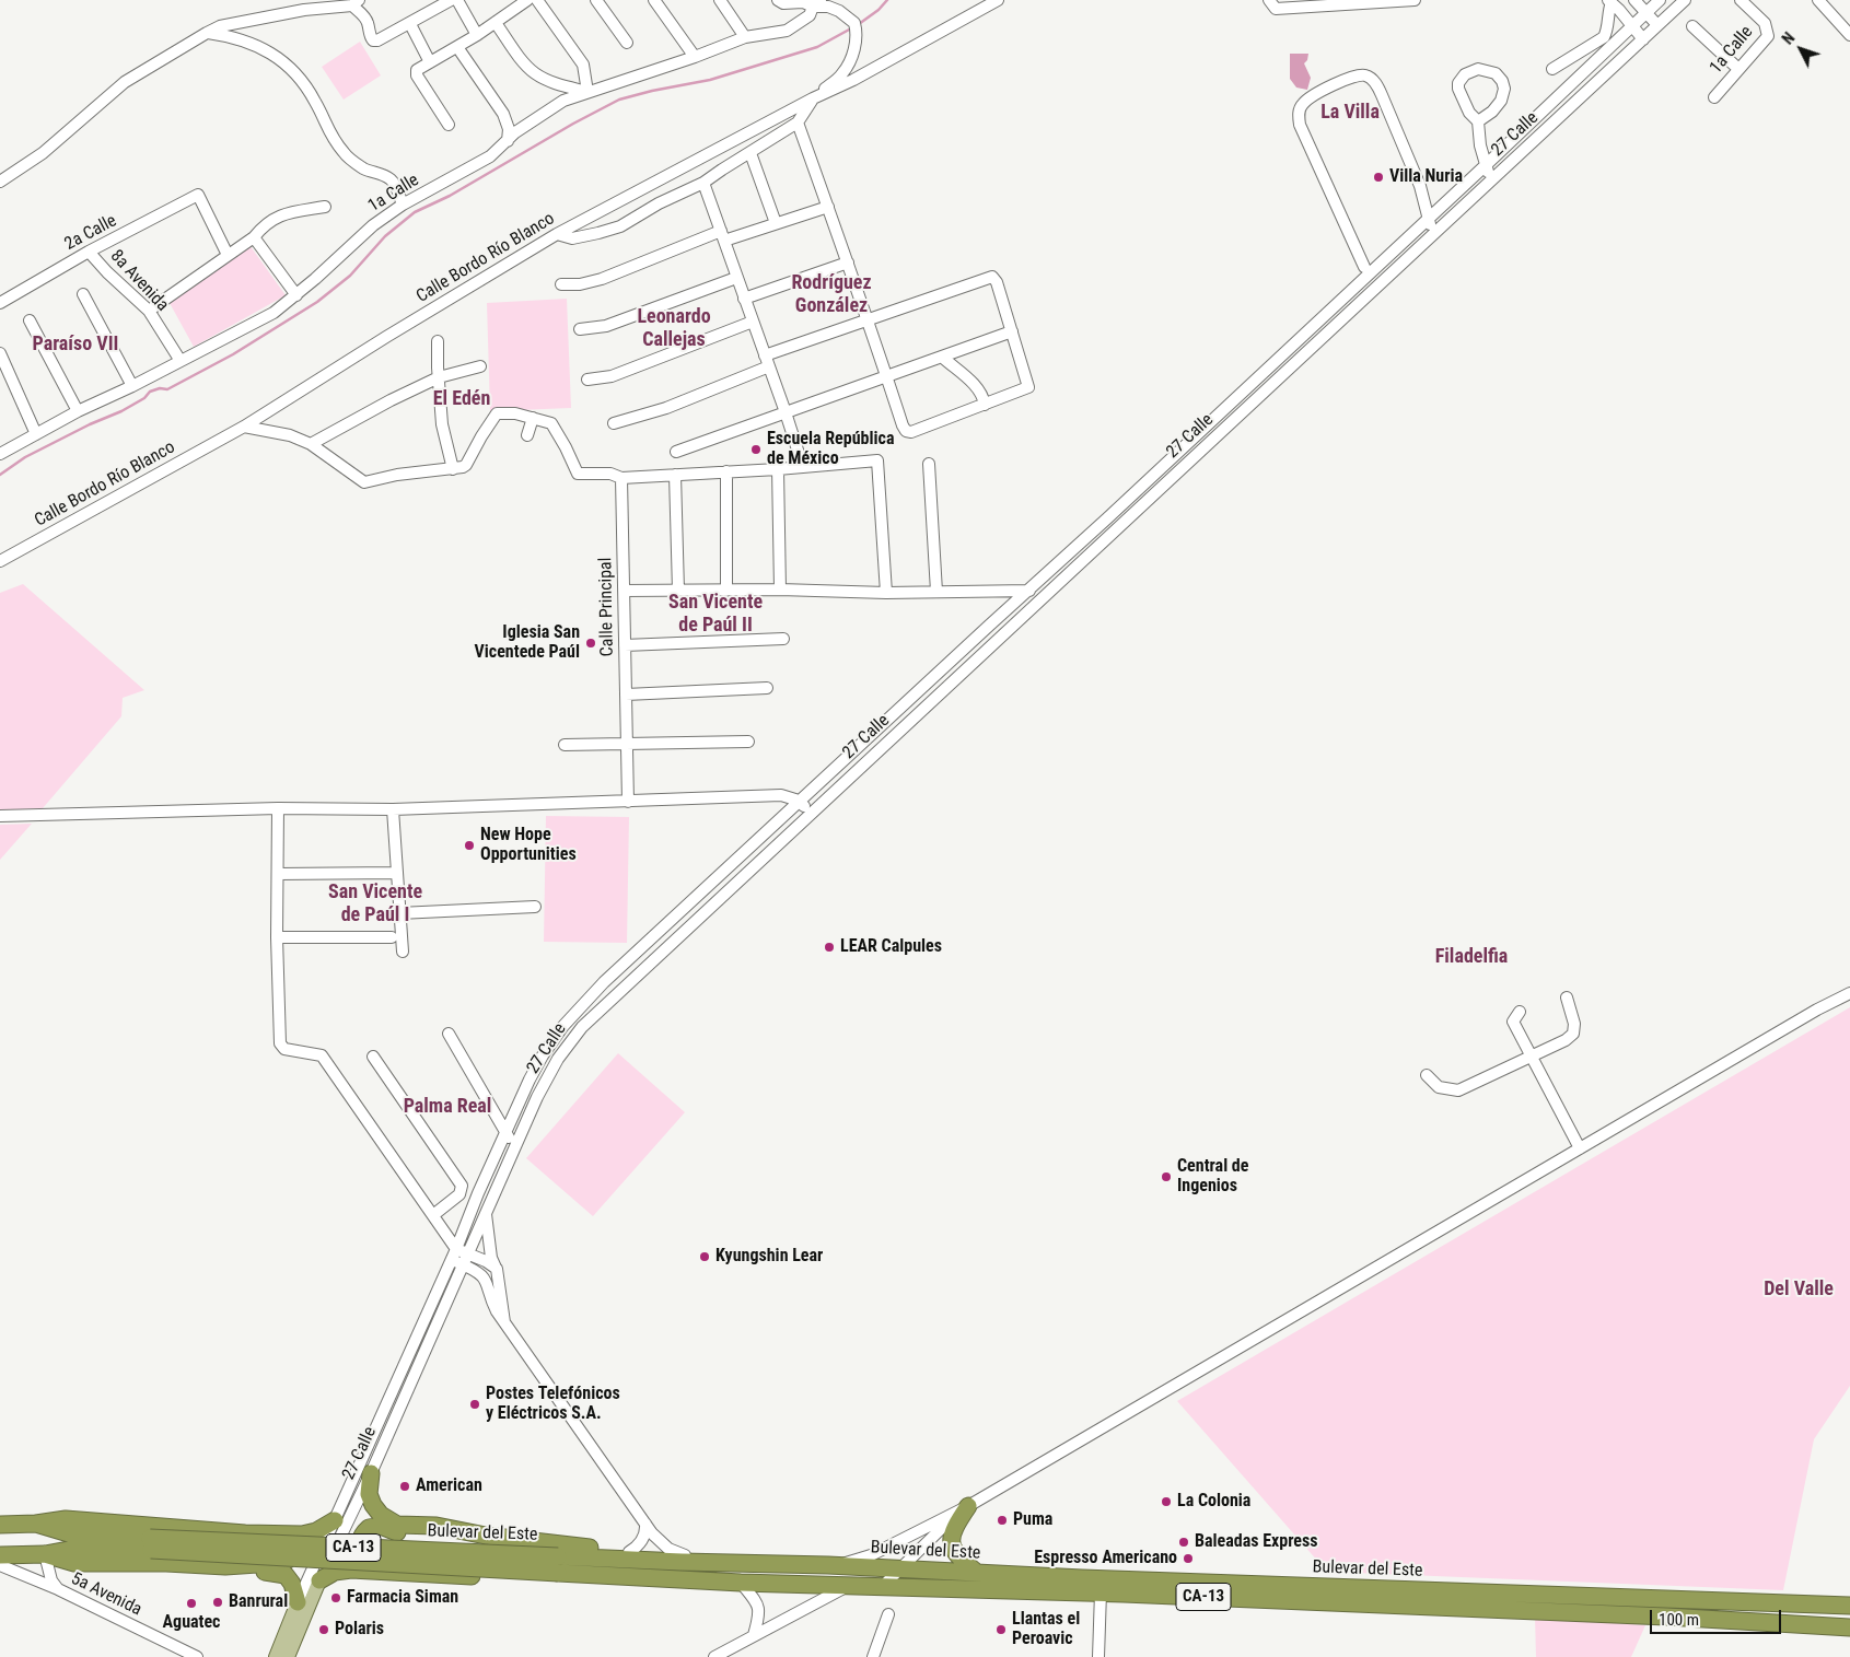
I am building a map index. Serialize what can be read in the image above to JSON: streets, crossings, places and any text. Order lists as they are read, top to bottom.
{
  "streets": {
    "highway": ["Bulevar del Este", "CA-13"],
    "main road": ["27 Calle"],
    "street": [
      "1a Calle",
      "2a Calle",
      "Calle Bordo Río Blanco",
      "8a Avenida",
      "Calle Principal",
      "5a Avenida"
    ]
  },
  "crossings": [
    ["1a Calle", "8a Avenida"],
    ["2a Calle", "8a Avenida"]
  ],
  "districts": [
    "La Villa",
    "Rodríguez González",
    "Leonardo Callejas",
    "Paraíso VII",
    "El Edén",
    "San Vicente de Paúl II",
    "San Vicente de Paúl I",
    "Filadelfia",
    "Palma Real",
    "Del Valle"
  ],
  "places": [
    "Villa Nuria",
    "Escuela República de México",
    "Iglesia San Vicentede Paúl",
    "New Hope Opportunities",
    "LEAR Calpules",
    "Central de Ingenios",
    "Kyungshin Lear",
    "Postes Telefónicos y Eléctricos S.A.",
    "American",
    "La Colonia",
    "Puma",
    "Baleadas Express",
    "Espresso Americano",
    "Farmacia Siman",
    "Banrural",
    "Aguatec",
    "Polaris",
    "Llantas el Peroavic"
  ],
  "scale_bar": "100 m",
  "north": "top left"
}
